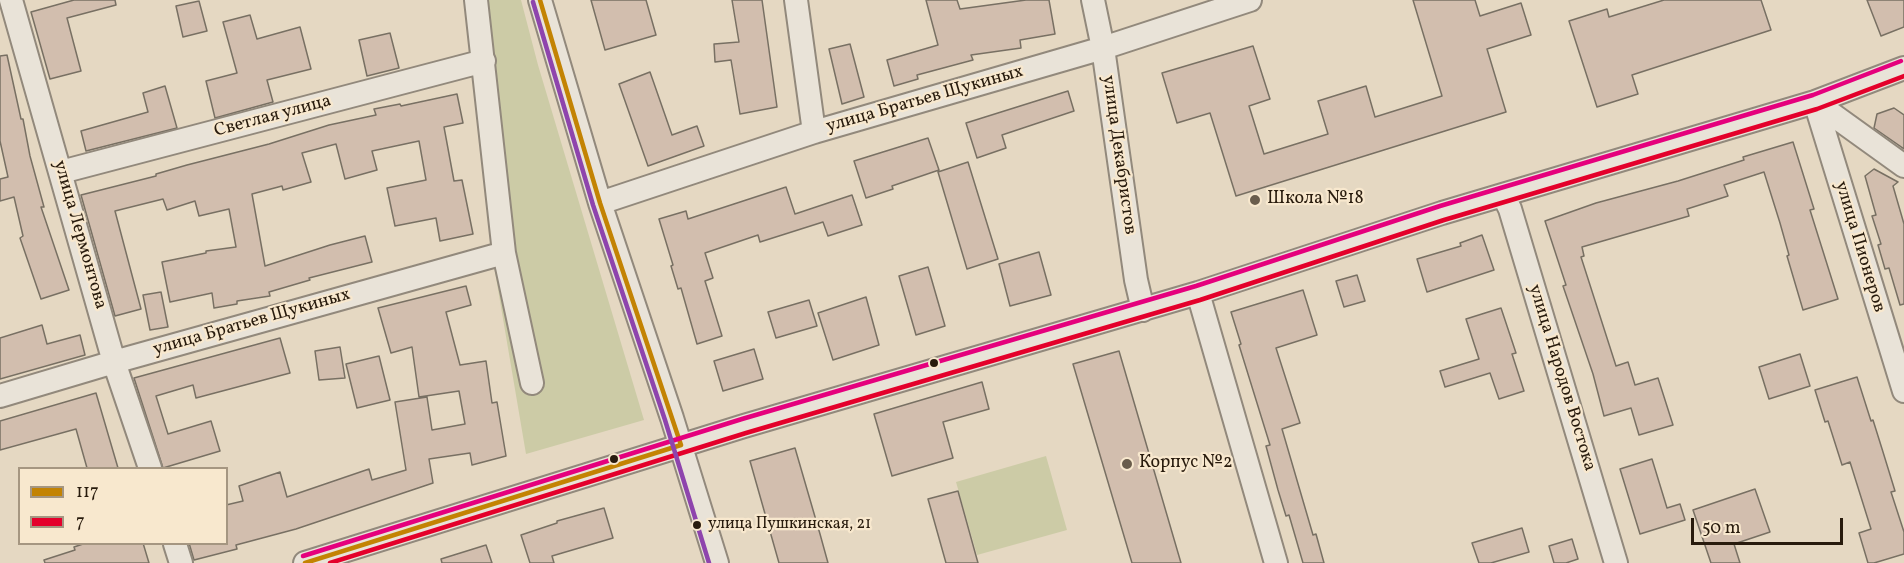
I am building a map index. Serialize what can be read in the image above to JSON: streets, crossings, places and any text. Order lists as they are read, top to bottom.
{
  "streets": {
    "street": [
      "улица Братьев Щукиных",
      "Светлая улица",
      "улица Декабристов",
      "улица Лермонтова",
      "улица Пионеров",
      "улица Народов Востока"
    ]
  },
  "crossings": [
    ["улица Братьев Щукиных", "улица Декабристов"],
    ["улица Братьев Щукиных", "улица Лермонтова"],
    ["Светлая улица", "улица Лермонтова"]
  ],
  "places": ["Школа №18", "Корпус №2", "улица Пушкинская, 21"],
  "lines": ["transit line 117", "transit line 7"],
  "legend": ["117", "7"],
  "scale_bar": "50 m"
}
